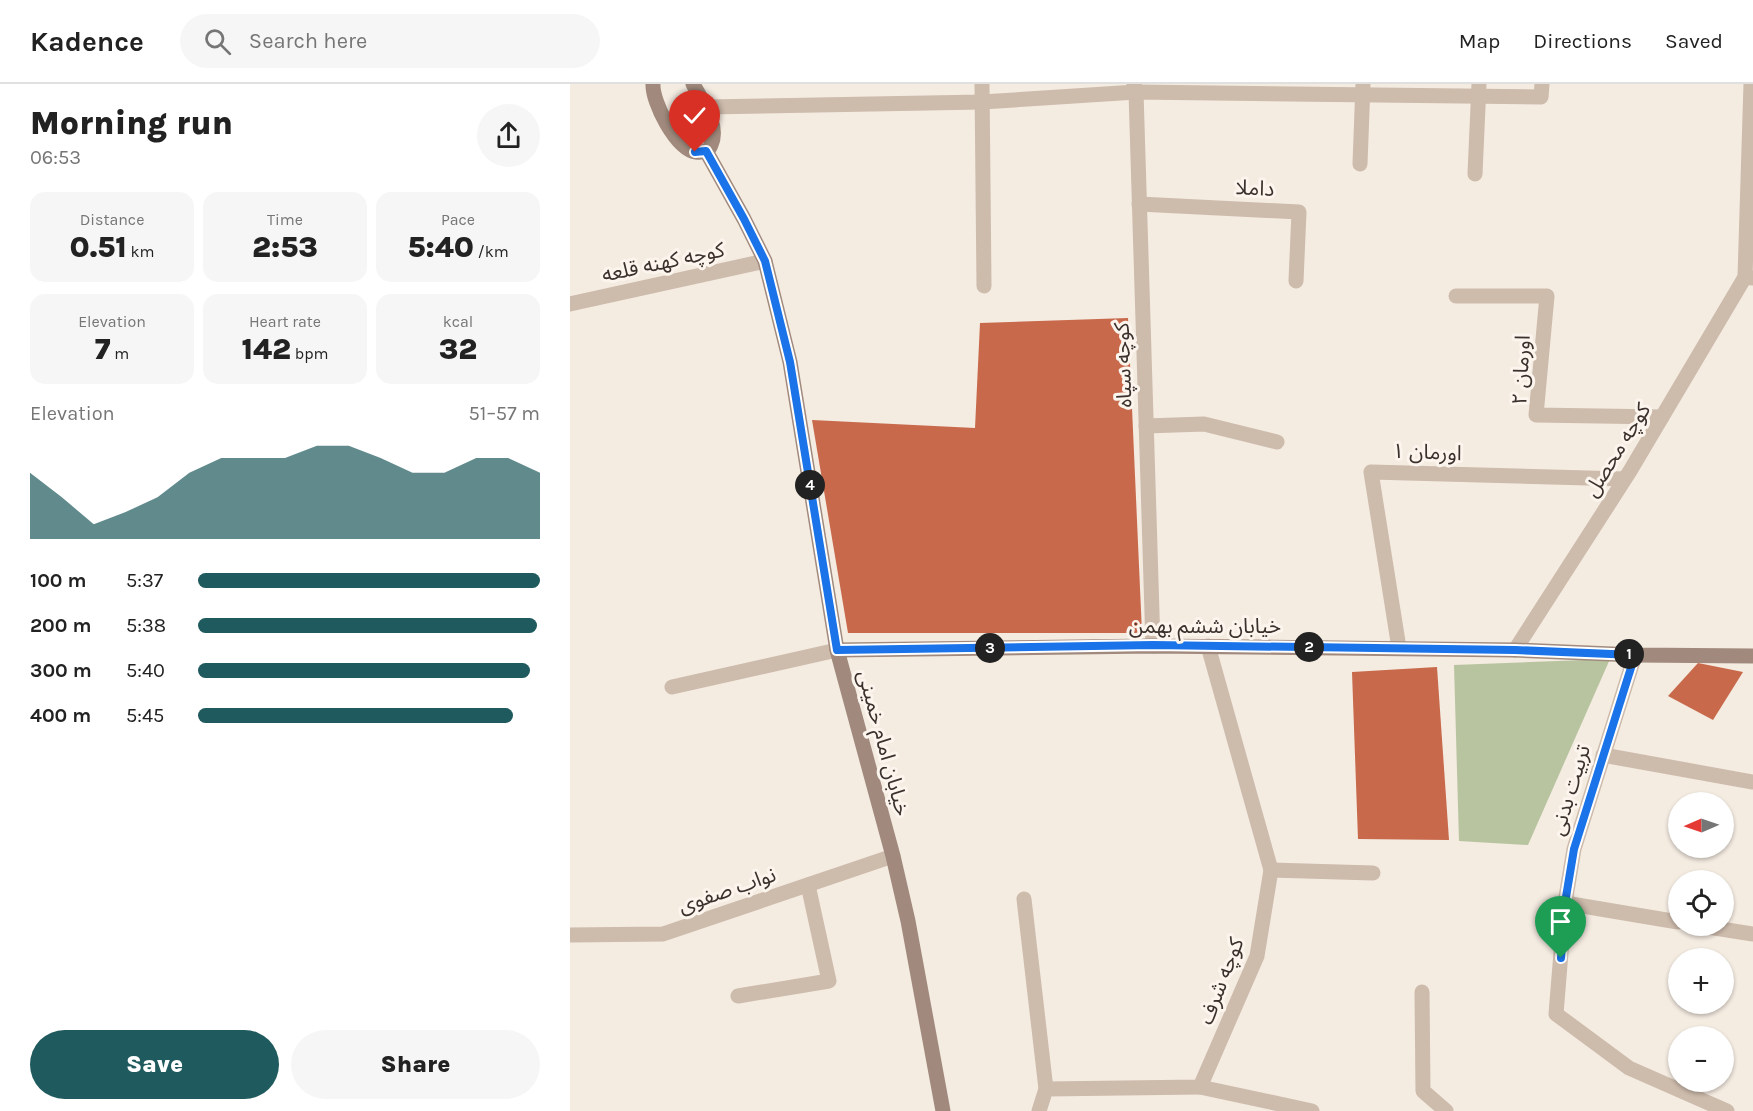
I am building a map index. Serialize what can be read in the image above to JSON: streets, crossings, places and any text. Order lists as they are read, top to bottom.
{
  "streets": {
    "main road": ["خیابان ششم بهمن", "خیابان امام خمینی"],
    "street": [
      "داملا",
      "کوچه کهنه قلعه",
      "کوچه سپاه",
      "اورمان ۲",
      "کوچه محصل",
      "اورمان ۱",
      "تربیت بدنی",
      "نواب صفوی",
      "کوچه شرف"
    ]
  },
  "crossings": [
    ["داملا", "کوچه سپاه"],
    ["کوچه کهنه قلعه", "خیابان امام خمینی"],
    ["کوچه سپاه", "خیابان ششم بهمن"],
    ["اورمان ۲", "کوچه محصل"],
    ["کوچه محصل", "اورمان ۱"],
    ["کوچه محصل", "خیابان ششم بهمن"],
    ["اورمان ۱", "خیابان ششم بهمن"],
    ["خیابان ششم بهمن", "خیابان امام خمینی"],
    ["خیابان ششم بهمن", "تربیت بدنی"],
    ["خیابان ششم بهمن", "کوچه شرف"],
    ["خیابان امام خمینی", "نواب صفوی"]
  ],
  "north": "left",
  "page": {
    "header": "Kadence",
    "search": "Search here",
    "nav": ["Map", "Directions", "Saved"],
    "heading": ["Morning run", "06:53"],
    "stats": [
      ["Distance", "0.51 km"],
      ["Time", "2:53"],
      ["Pace", "5:40 /km"],
      ["Elevation", "7 m"],
      ["Heart rate", "142 bpm"],
      ["kcal", "32"]
    ],
    "chart": ["Elevation", "51–57 m"],
    "pins": [
      "4",
      "2",
      "3",
      "1"
    ],
    "list": [
      {
        "name": "100 m",
        "note": "5:37"
      },
      {
        "name": "200 m",
        "note": "5:38"
      },
      {
        "name": "300 m",
        "note": "5:40"
      },
      {
        "name": "400 m",
        "note": "5:45"
      }
    ],
    "map_buttons": ["+", "−"],
    "buttons": ["Save", "Share"]
  }
}
